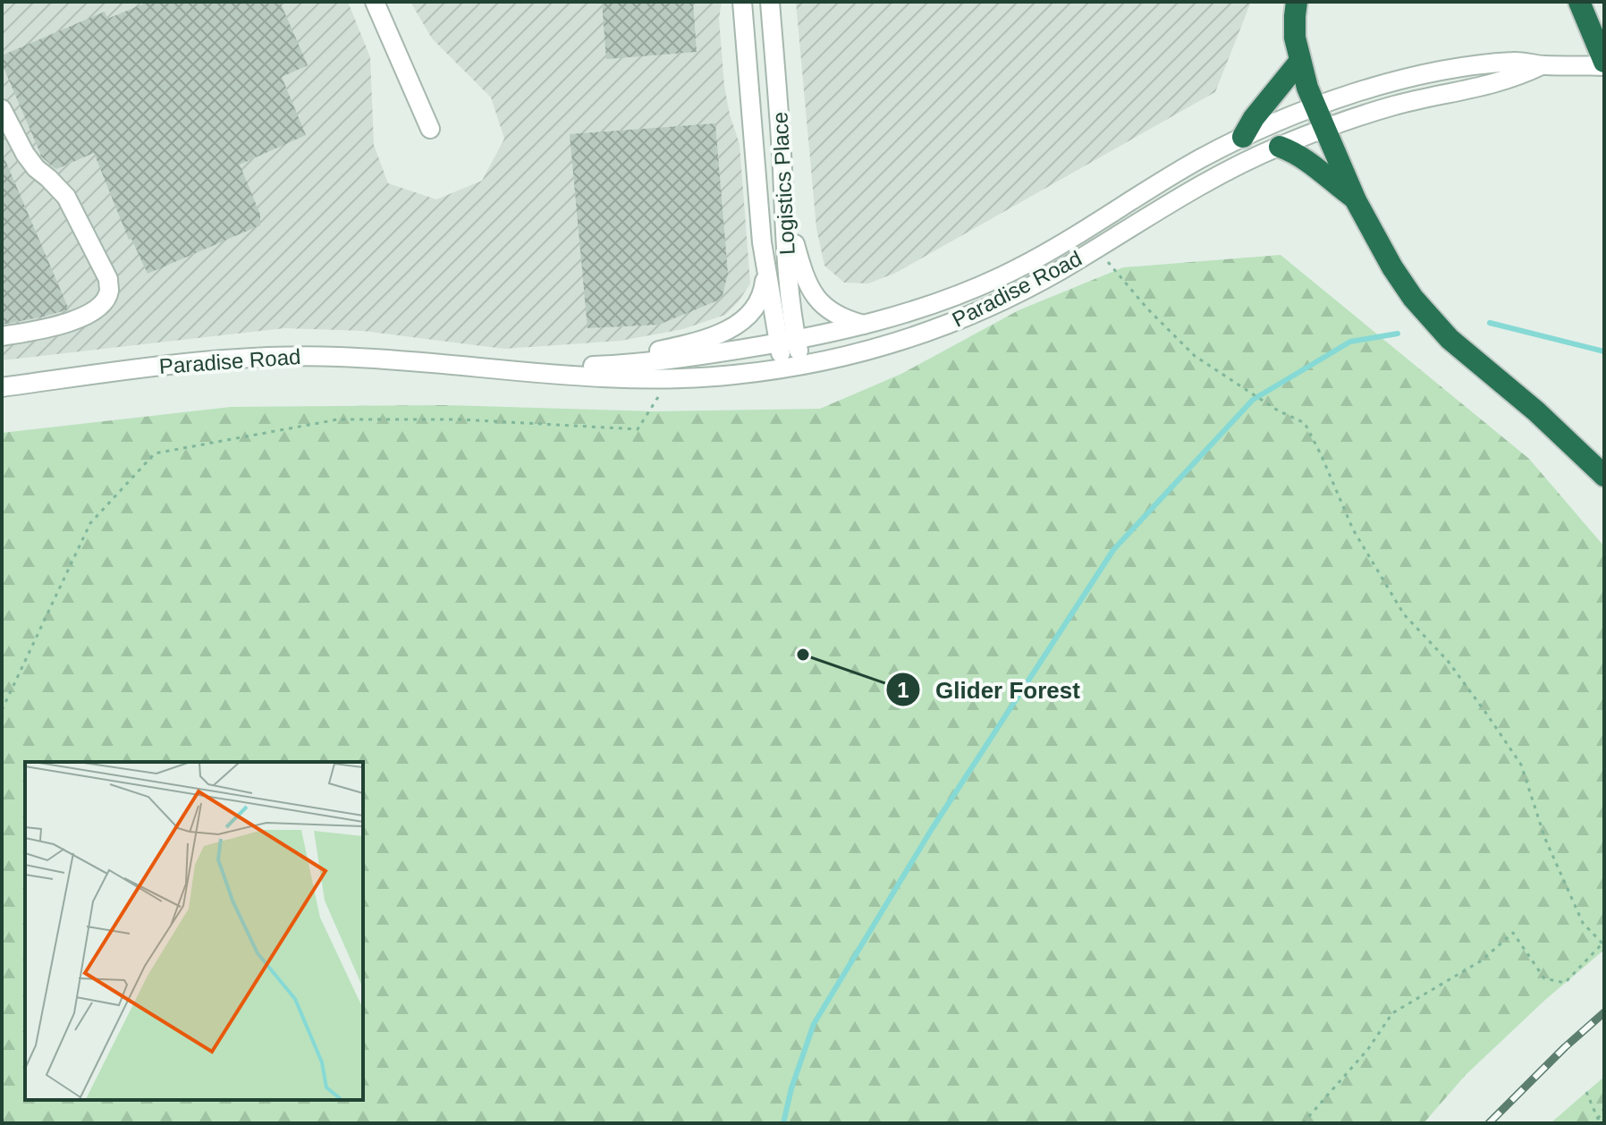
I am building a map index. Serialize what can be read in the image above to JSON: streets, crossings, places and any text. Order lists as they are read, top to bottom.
{
  "streets": {
    "street": ["Logistics Place", "Paradise Road"]
  },
  "crossings": [
    ["Logistics Place", "Paradise Road"]
  ],
  "places": ["Glider Forest"]
}
